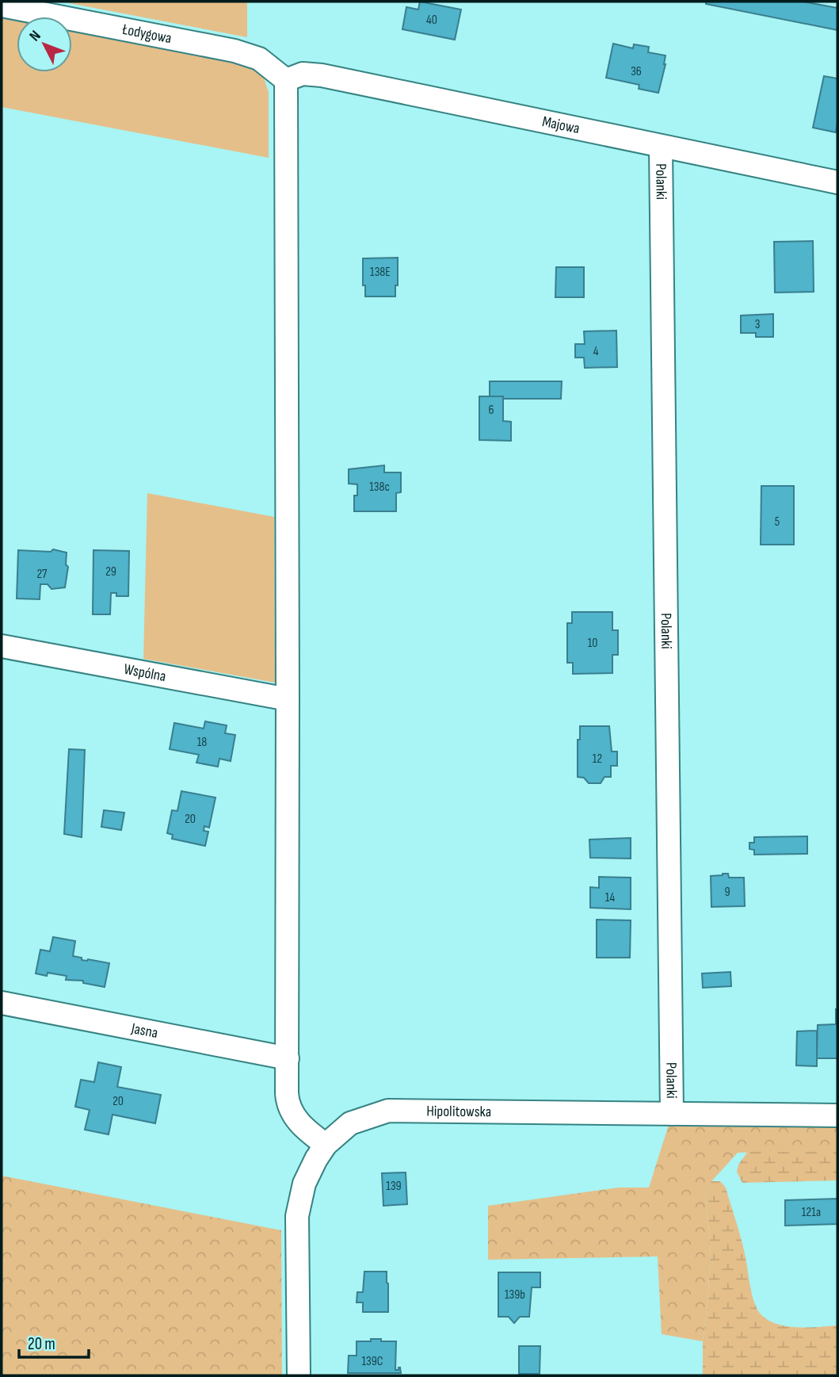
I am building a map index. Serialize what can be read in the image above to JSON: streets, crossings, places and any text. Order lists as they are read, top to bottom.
{
  "streets": {
    "street": [
      "Łodygowa",
      "Majowa",
      "Polanki",
      "Wspólna",
      "Jasna",
      "Hipolitowska"
    ]
  },
  "crossings": [
    ["Łodygowa", "Majowa"],
    ["Majowa", "Polanki"],
    ["Polanki", "Hipolitowska"]
  ],
  "house_numbers": [
    "40",
    "36",
    "138E",
    "3",
    "4",
    "6",
    "138c",
    "5",
    "29",
    "27",
    "10",
    "18",
    "12",
    "20",
    "9",
    "14",
    "20",
    "139",
    "121a",
    "139b",
    "139C"
  ],
  "scale_bar": "20 m",
  "north": "top left"
}
